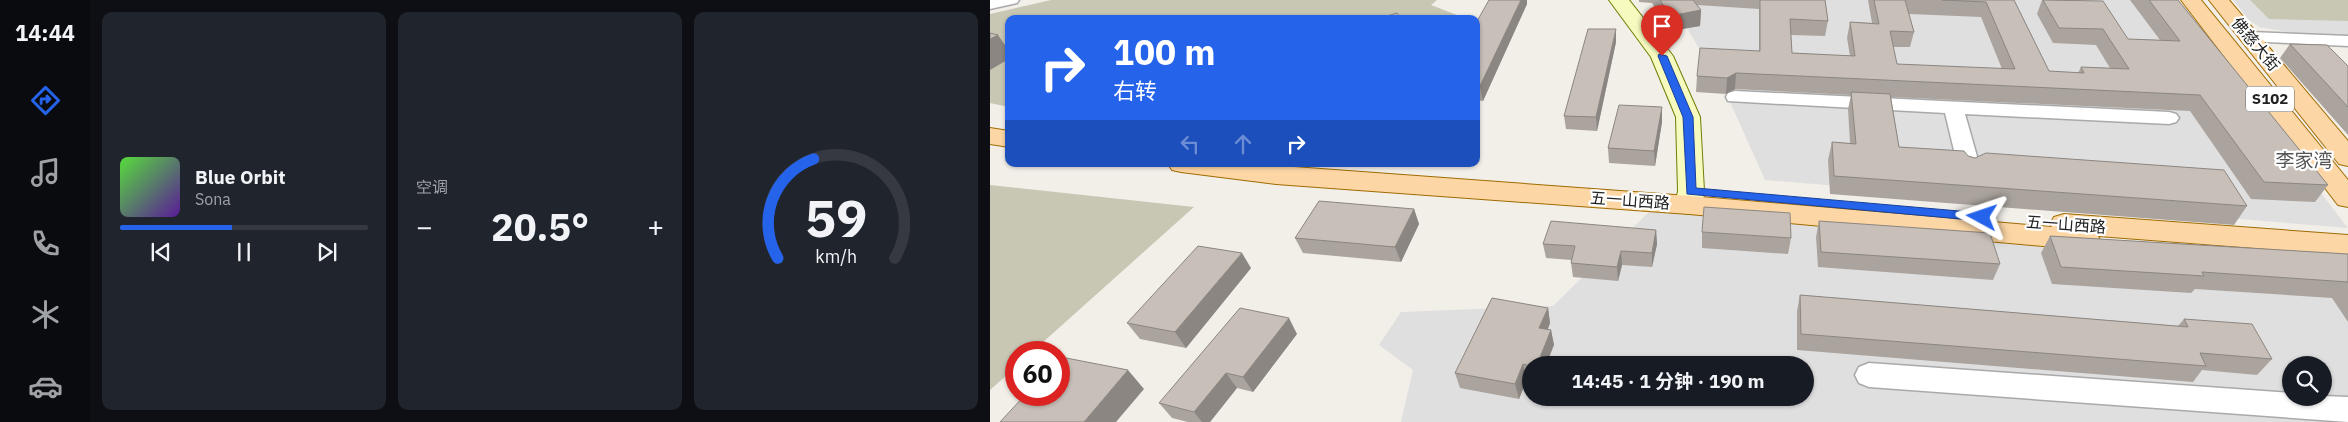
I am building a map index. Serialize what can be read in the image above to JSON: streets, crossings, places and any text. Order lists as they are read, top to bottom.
{
  "streets": {
    "main road": ["佛慈大街", "S102", "五一山西路"]
  },
  "districts": ["李家湾"],
  "page": {
    "tabs": "14:44",
    "tile": "空调",
    "turn": ["100 m", "右转"],
    "song": ["Blue Orbit", "Sona"],
    "heat": ["−", "20.5°", "+"],
    "limit": "60",
    "trip": "14:45 · 1 分钟 · 190 m",
    "gauge": ["59", "km/h"]
  }
}
